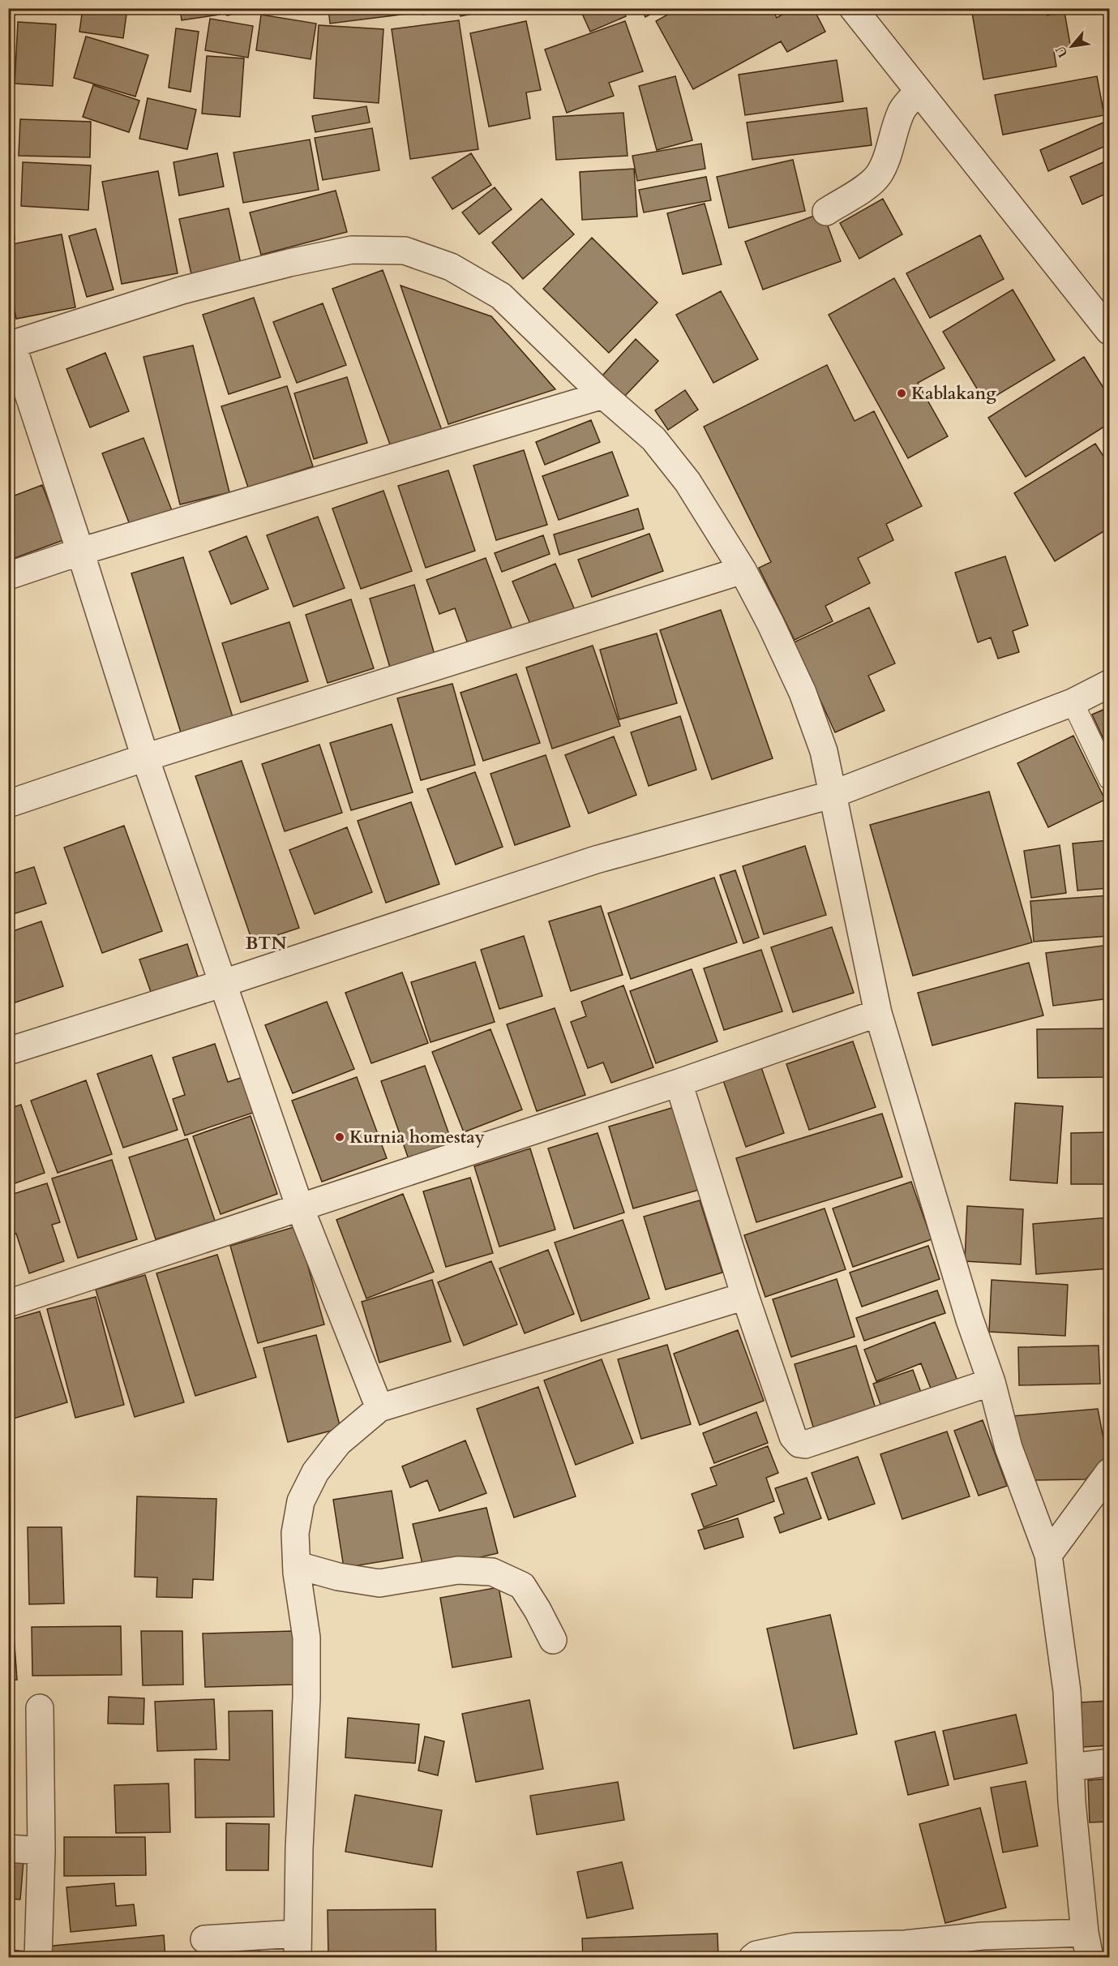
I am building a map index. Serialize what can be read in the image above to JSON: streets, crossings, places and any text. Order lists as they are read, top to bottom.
{
  "districts": ["BTN"],
  "places": ["Kablakang", "Kurnia homestay"],
  "north": "bottom left"
}
